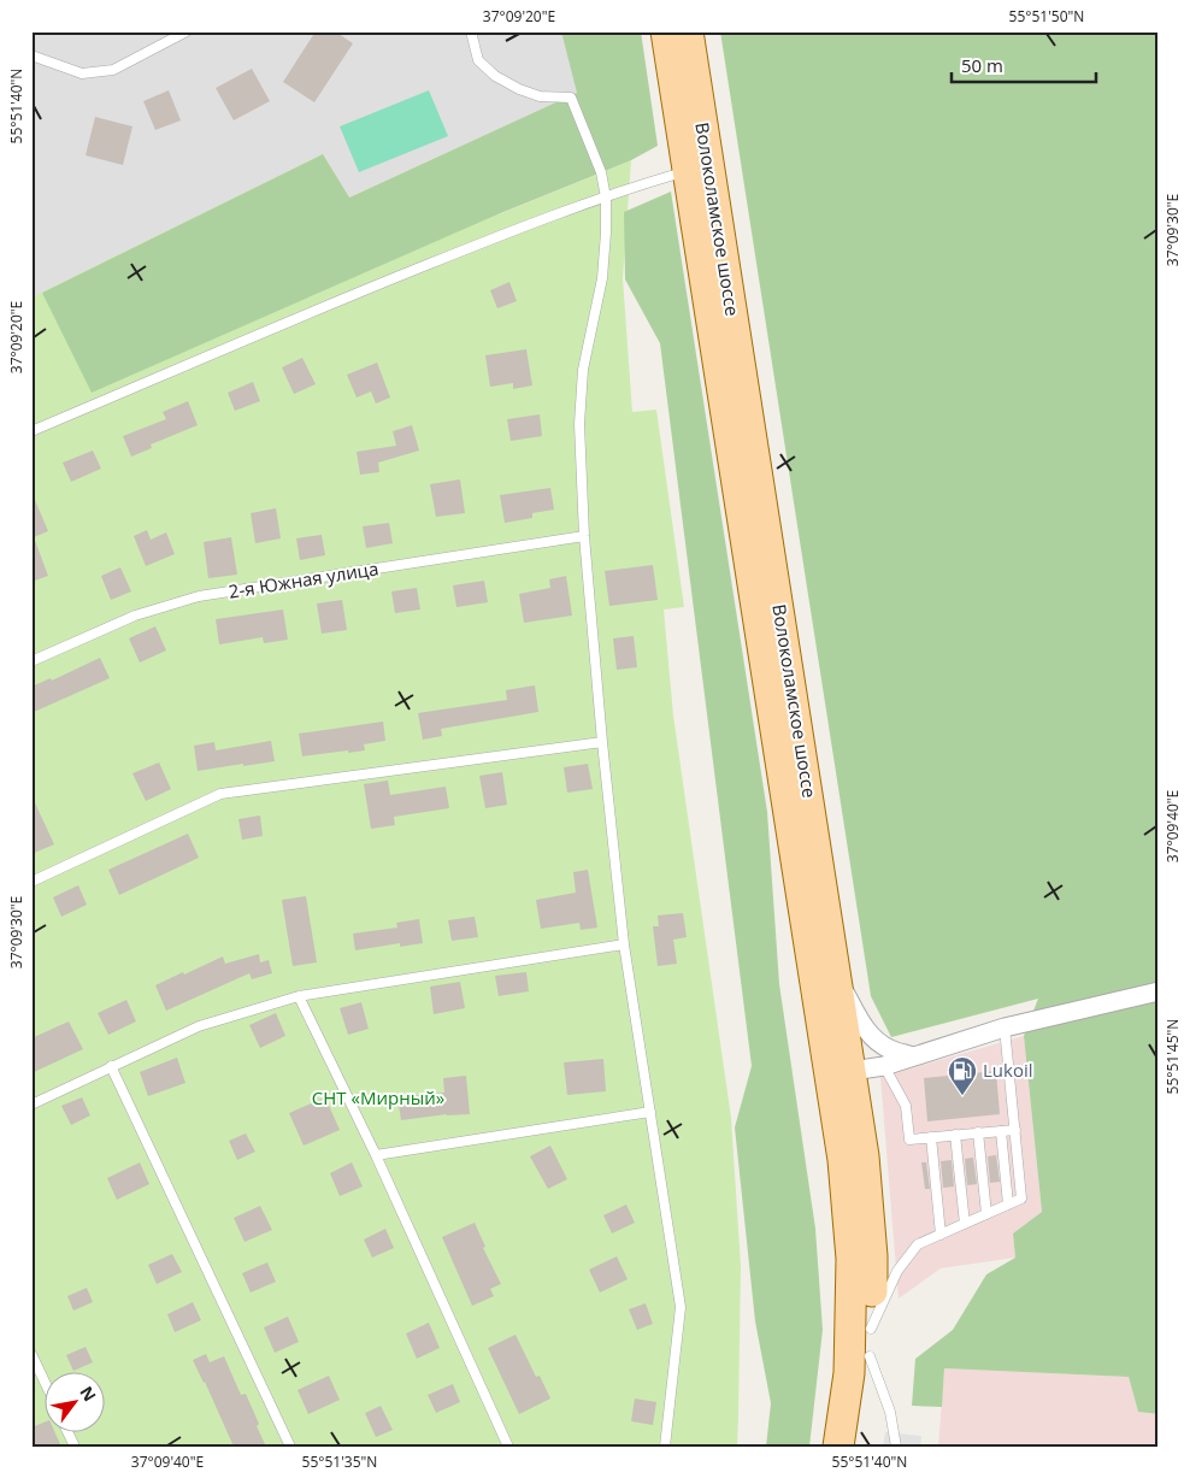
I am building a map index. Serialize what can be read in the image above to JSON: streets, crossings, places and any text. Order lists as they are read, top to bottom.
{
  "streets": {
    "main road": ["Волоколамское шоссе"],
    "lane": ["2-я Южная улица"]
  },
  "parks": ["СНТ «Мирный»"],
  "places": {
    "fuel station": ["Lukoil"]
  },
  "scale_bar": "50 m",
  "north": "top right",
  "coordinates": [
    "37°09'20\"E",
    "55°51'50\"N",
    "55°51'40\"N",
    "37°09'30\"E",
    "37°09'40\"E",
    "55°51'45\"N",
    "55°51'35\"N"
  ]
}
